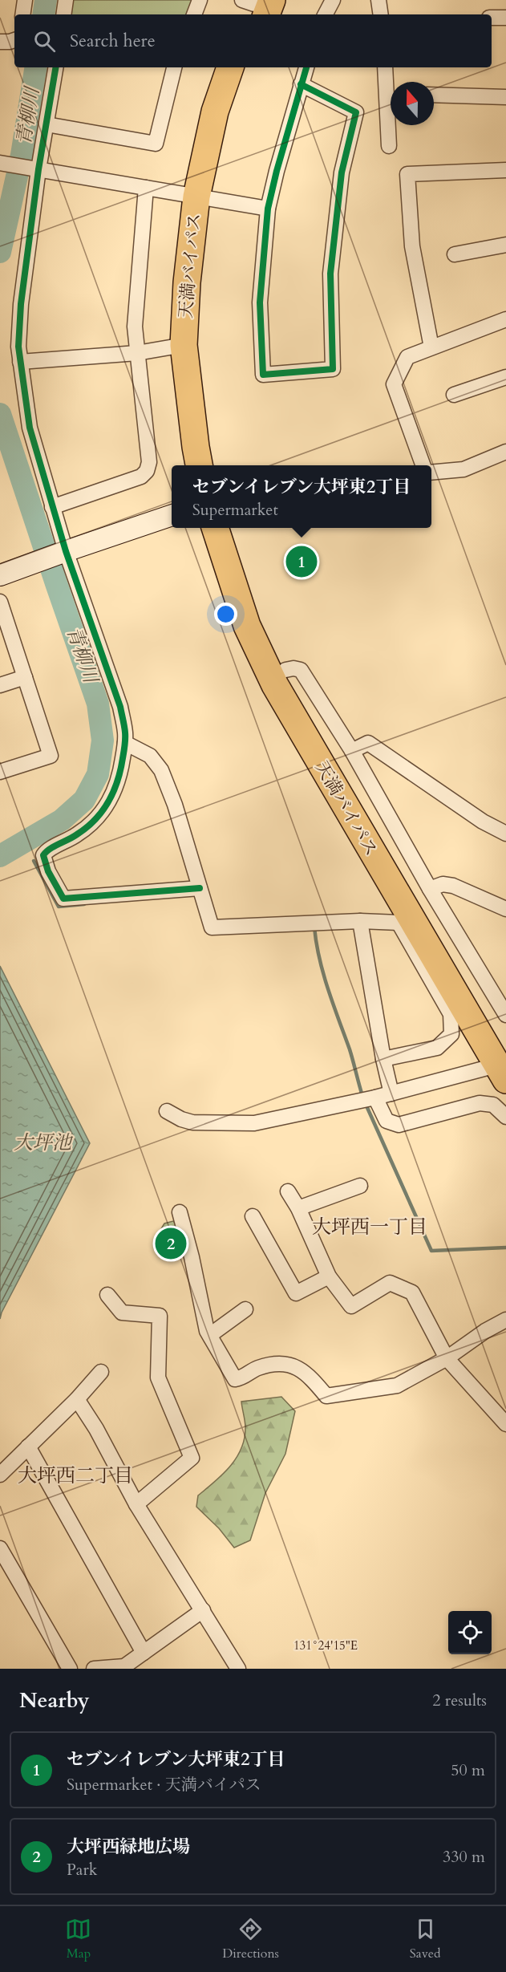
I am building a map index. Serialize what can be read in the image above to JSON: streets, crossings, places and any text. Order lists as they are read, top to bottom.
{
  "streets": {
    "highway": ["天満バイパス"]
  },
  "districts": ["大坪西一丁目", "大坪西二丁目"],
  "water": ["青柳川", "大坪池"],
  "north": "top",
  "page": {
    "search": "Search here",
    "popup": ["セブンイレブン大坪東2丁目", "Supermarket"],
    "pins": ["1", "2"],
    "heading": ["Nearby", "2 results"],
    "list": [
      {
        "mark": "1",
        "name": "セブンイレブン大坪東2丁目",
        "note": "Supermarket · 天満バイパス",
        "value": "50 m"
      },
      {
        "mark": "2",
        "name": "大坪西緑地広場",
        "note": "Park",
        "value": "330 m"
      }
    ],
    "nav": ["Map", "Directions", "Saved"]
  },
  "coordinates": ["131°24'15\"E"]
}
